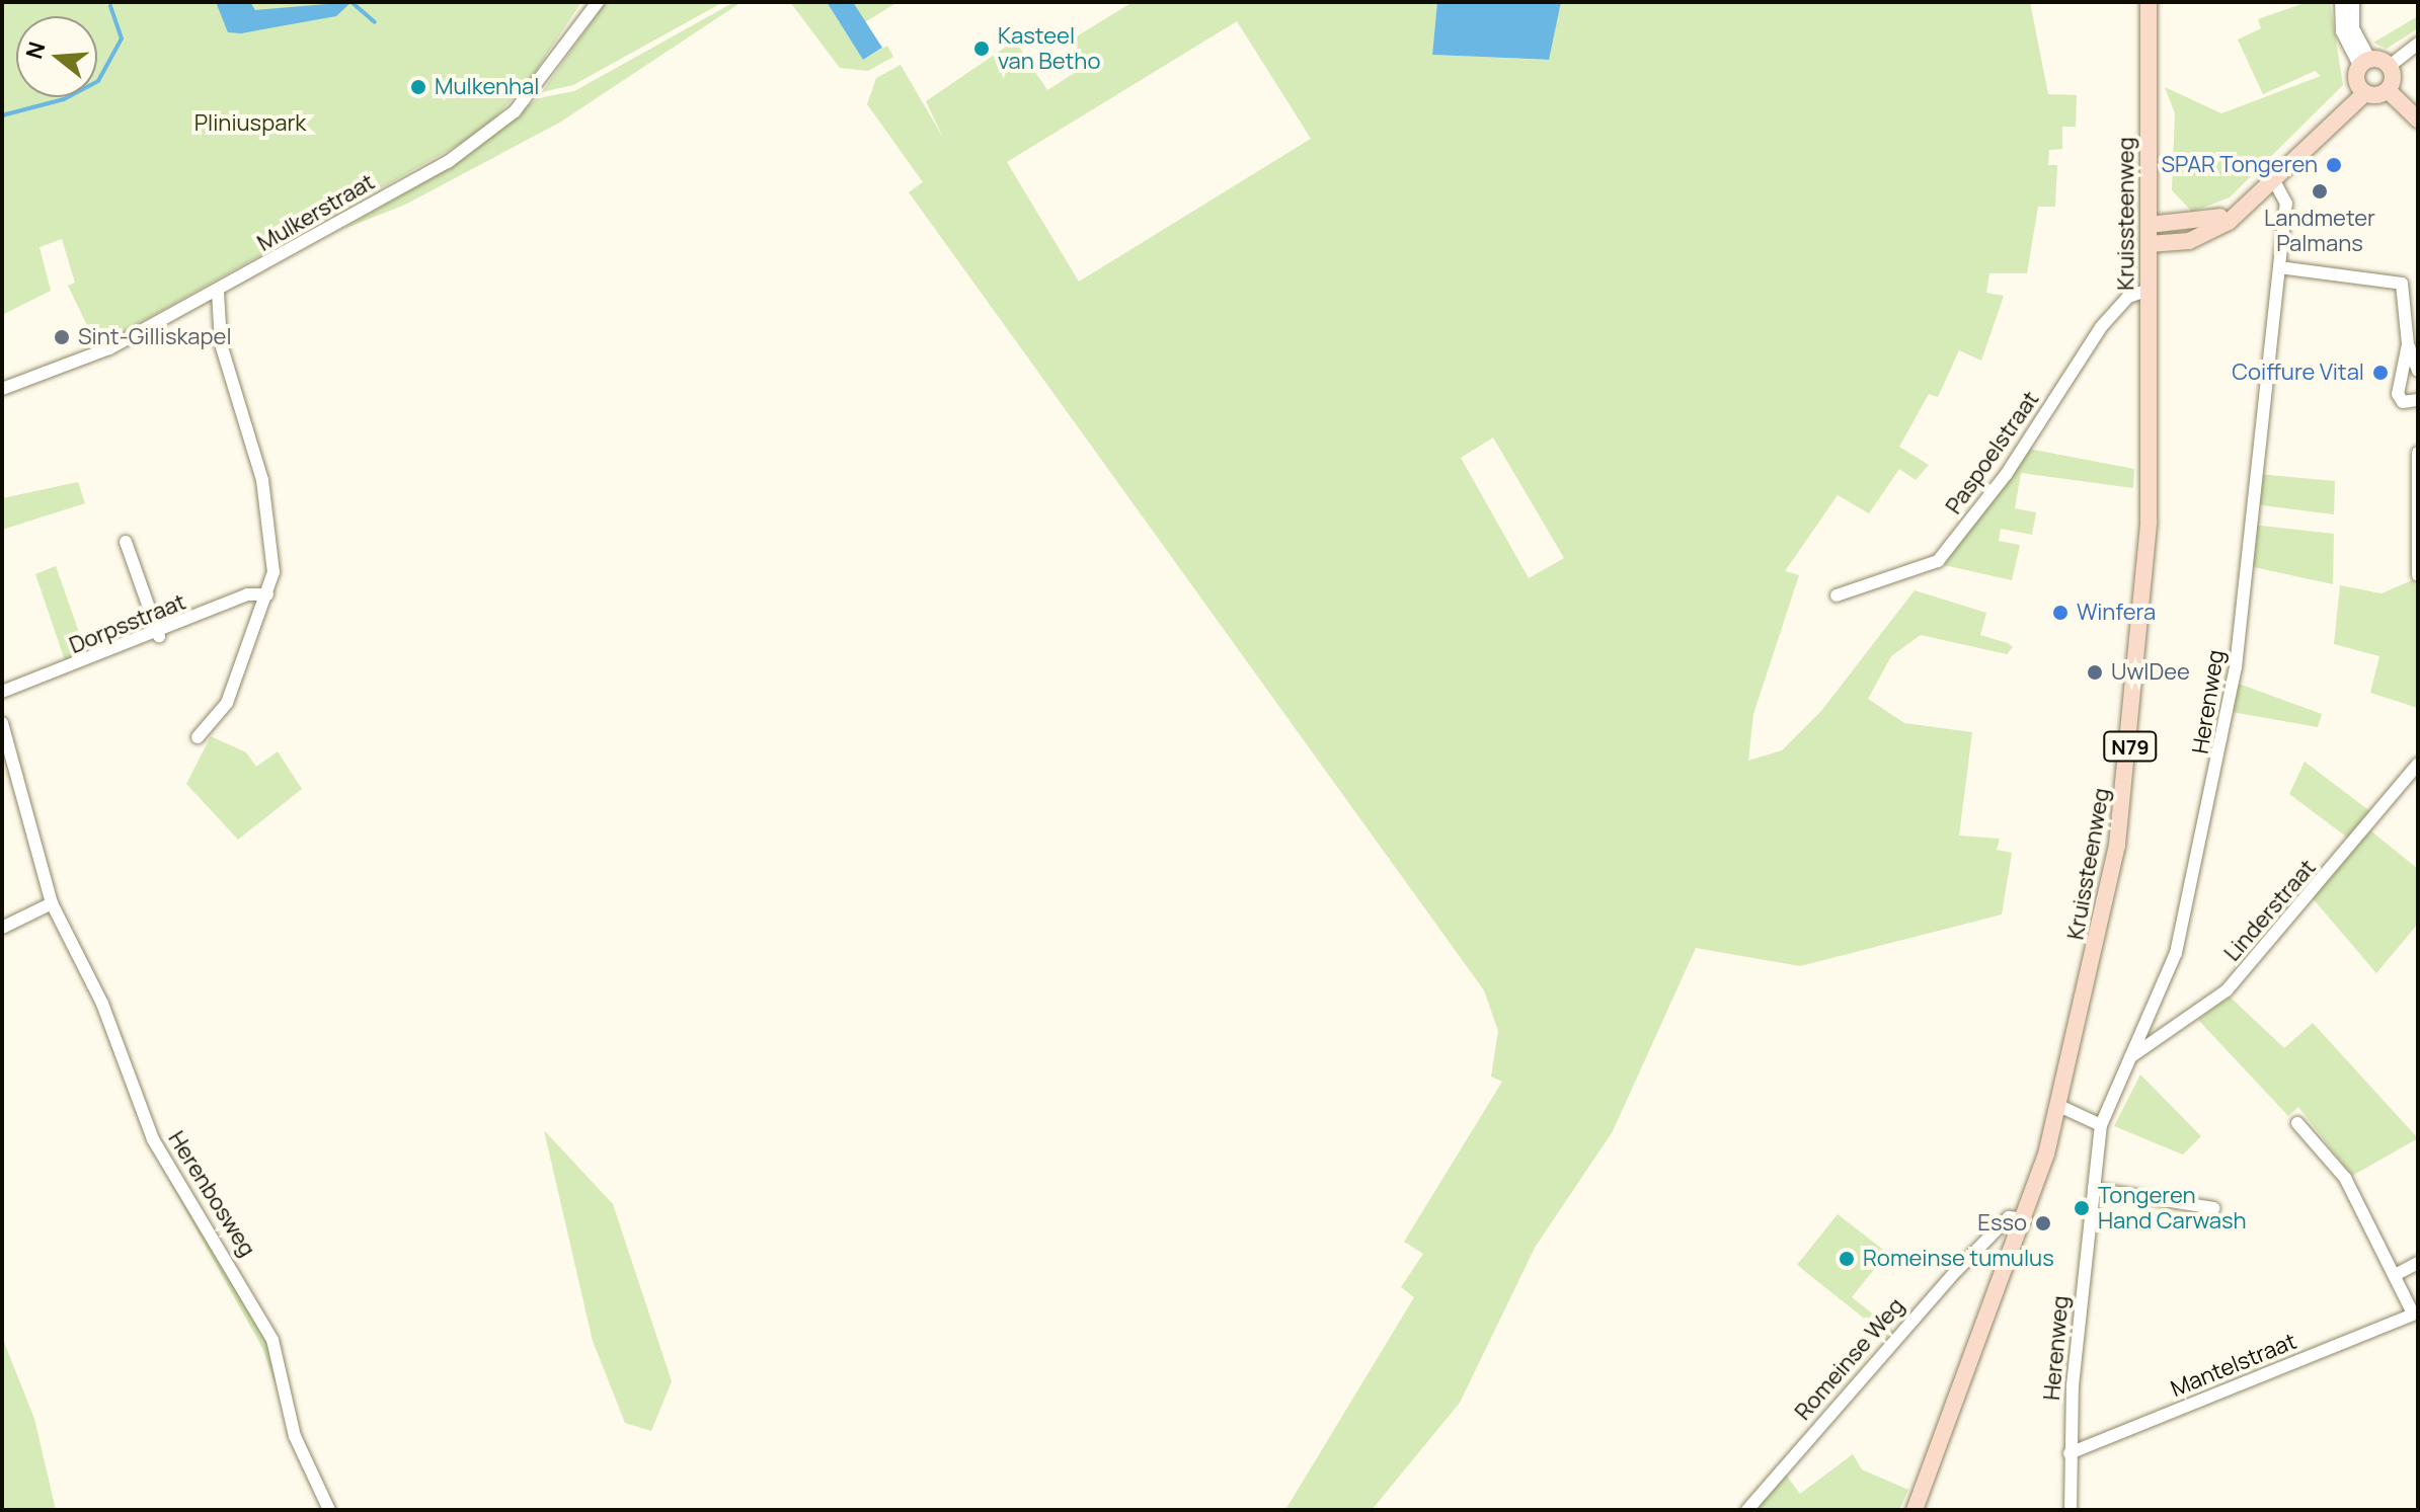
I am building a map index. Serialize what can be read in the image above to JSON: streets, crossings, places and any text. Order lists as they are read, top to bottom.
{
  "streets": {
    "main road": ["Kruissteenweg", "N79"],
    "street": [
      "Mulkerstraat",
      "Paspoelstraat",
      "Dorpsstraat",
      "Herenweg",
      "Linderstraat",
      "Herenbosweg",
      "Romeinse Weg",
      "Mantelstraat"
    ]
  },
  "crossings": [
    ["Kruissteenweg", "Paspoelstraat"],
    ["Kruissteenweg", "Romeinse Weg"],
    ["Herenweg", "Linderstraat"],
    ["Herenweg", "Mantelstraat"]
  ],
  "parks": ["Pliniuspark"],
  "places": [
    "Kasteel van Betho",
    "Mulkenhal",
    "SPAR Tongeren",
    "Landmeter Palmans",
    "Sint-Gilliskapel",
    "Coiffure Vital",
    "Winfera",
    "UwIDee",
    "Tongeren Hand Carwash",
    "Esso",
    "Romeinse tumulus"
  ],
  "north": "left"
}
